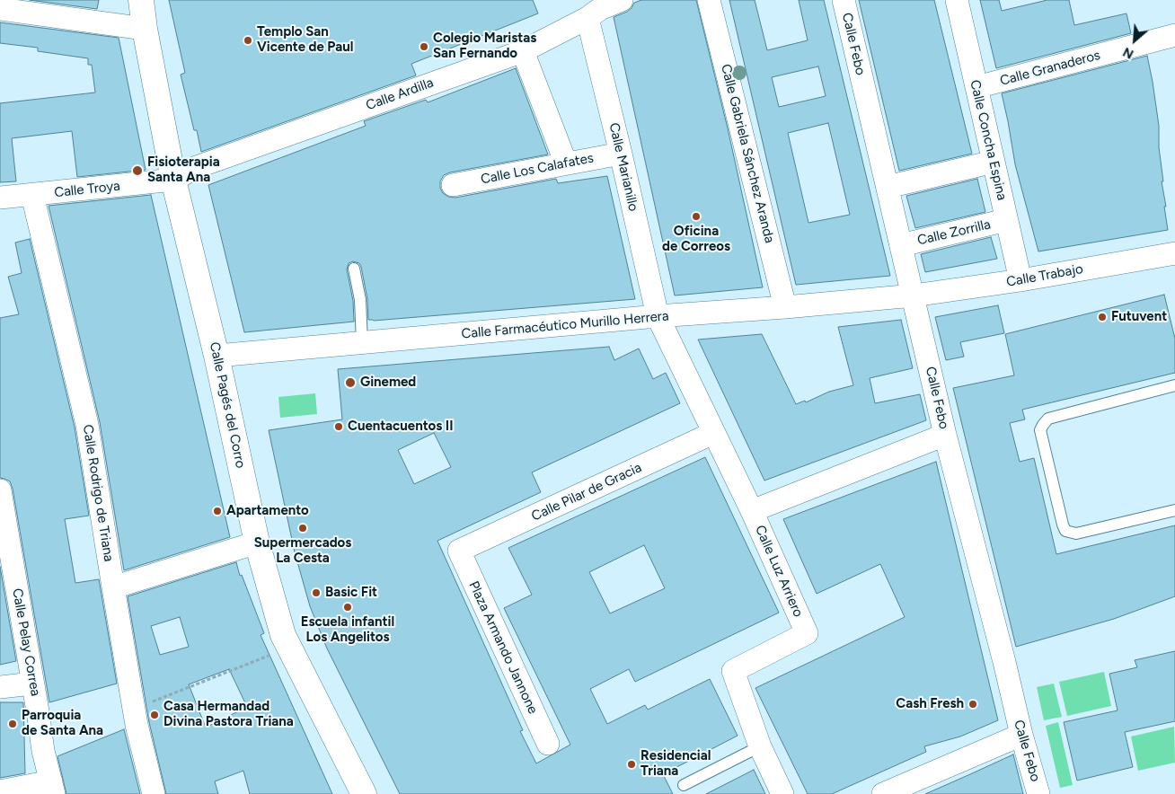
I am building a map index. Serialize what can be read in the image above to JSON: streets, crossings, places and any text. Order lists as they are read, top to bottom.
{
  "streets": {
    "main road": ["Calle Pagés del Corro"],
    "street": [
      "Calle Febo",
      "Calle Granaderos",
      "Calle Ardilla",
      "Calle Concha Espina",
      "Calle Gabriela Sánchez Aranda",
      "Calle Marianillo",
      "Calle Los Calafates",
      "Calle Troya",
      "Calle Zorrilla",
      "Calle Trabajo",
      "Calle Farmacéutico Murillo Herrera",
      "Calle Pilar de Gracia",
      "Calle Rodrigo de Triana",
      "Calle Luz Arriero",
      "Calle Pelay Correa",
      "Plaza Armando Jannone"
    ]
  },
  "crossings": [
    ["Calle Febo", "Calle Zorrilla"],
    ["Calle Febo", "Calle Trabajo"],
    ["Calle Febo", "Calle Farmacéutico Murillo Herrera"],
    ["Calle Granaderos", "Calle Concha Espina"],
    ["Calle Ardilla", "Calle Marianillo"],
    ["Calle Ardilla", "Calle Troya"],
    ["Calle Ardilla", "Calle Pagés del Corro"],
    ["Calle Concha Espina", "Calle Zorrilla"],
    ["Calle Concha Espina", "Calle Trabajo"],
    ["Calle Gabriela Sánchez Aranda", "Calle Farmacéutico Murillo Herrera"],
    ["Calle Marianillo", "Calle Los Calafates"],
    ["Calle Marianillo", "Calle Farmacéutico Murillo Herrera"],
    ["Calle Marianillo", "Calle Luz Arriero"],
    ["Calle Troya", "Calle Pagés del Corro"],
    ["Calle Troya", "Calle Rodrigo de Triana"],
    ["Calle Trabajo", "Calle Farmacéutico Murillo Herrera"],
    ["Calle Farmacéutico Murillo Herrera", "Calle Pagés del Corro"],
    ["Calle Farmacéutico Murillo Herrera", "Calle Luz Arriero"],
    ["Calle Pilar de Gracia", "Calle Luz Arriero"],
    ["Calle Pilar de Gracia", "Plaza Armando Jannone"]
  ],
  "places": [
    "Templo San Vicente de Paul",
    "Colegio Maristas San Fernando",
    "Fisioterapia Santa Ana",
    "Oficina de Correos",
    "Futuvent",
    "Ginemed",
    "Cuentacuentos II",
    "Apartamento",
    "Supermercados La Cesta",
    "Basic Fit",
    "Escuela infantil Los Angelitos",
    "Cash Fresh",
    "Casa Hermandad Divina Pastora Triana",
    "Parroquia de Santa Ana",
    "Residencial Triana"
  ],
  "north": "bottom left"
}
